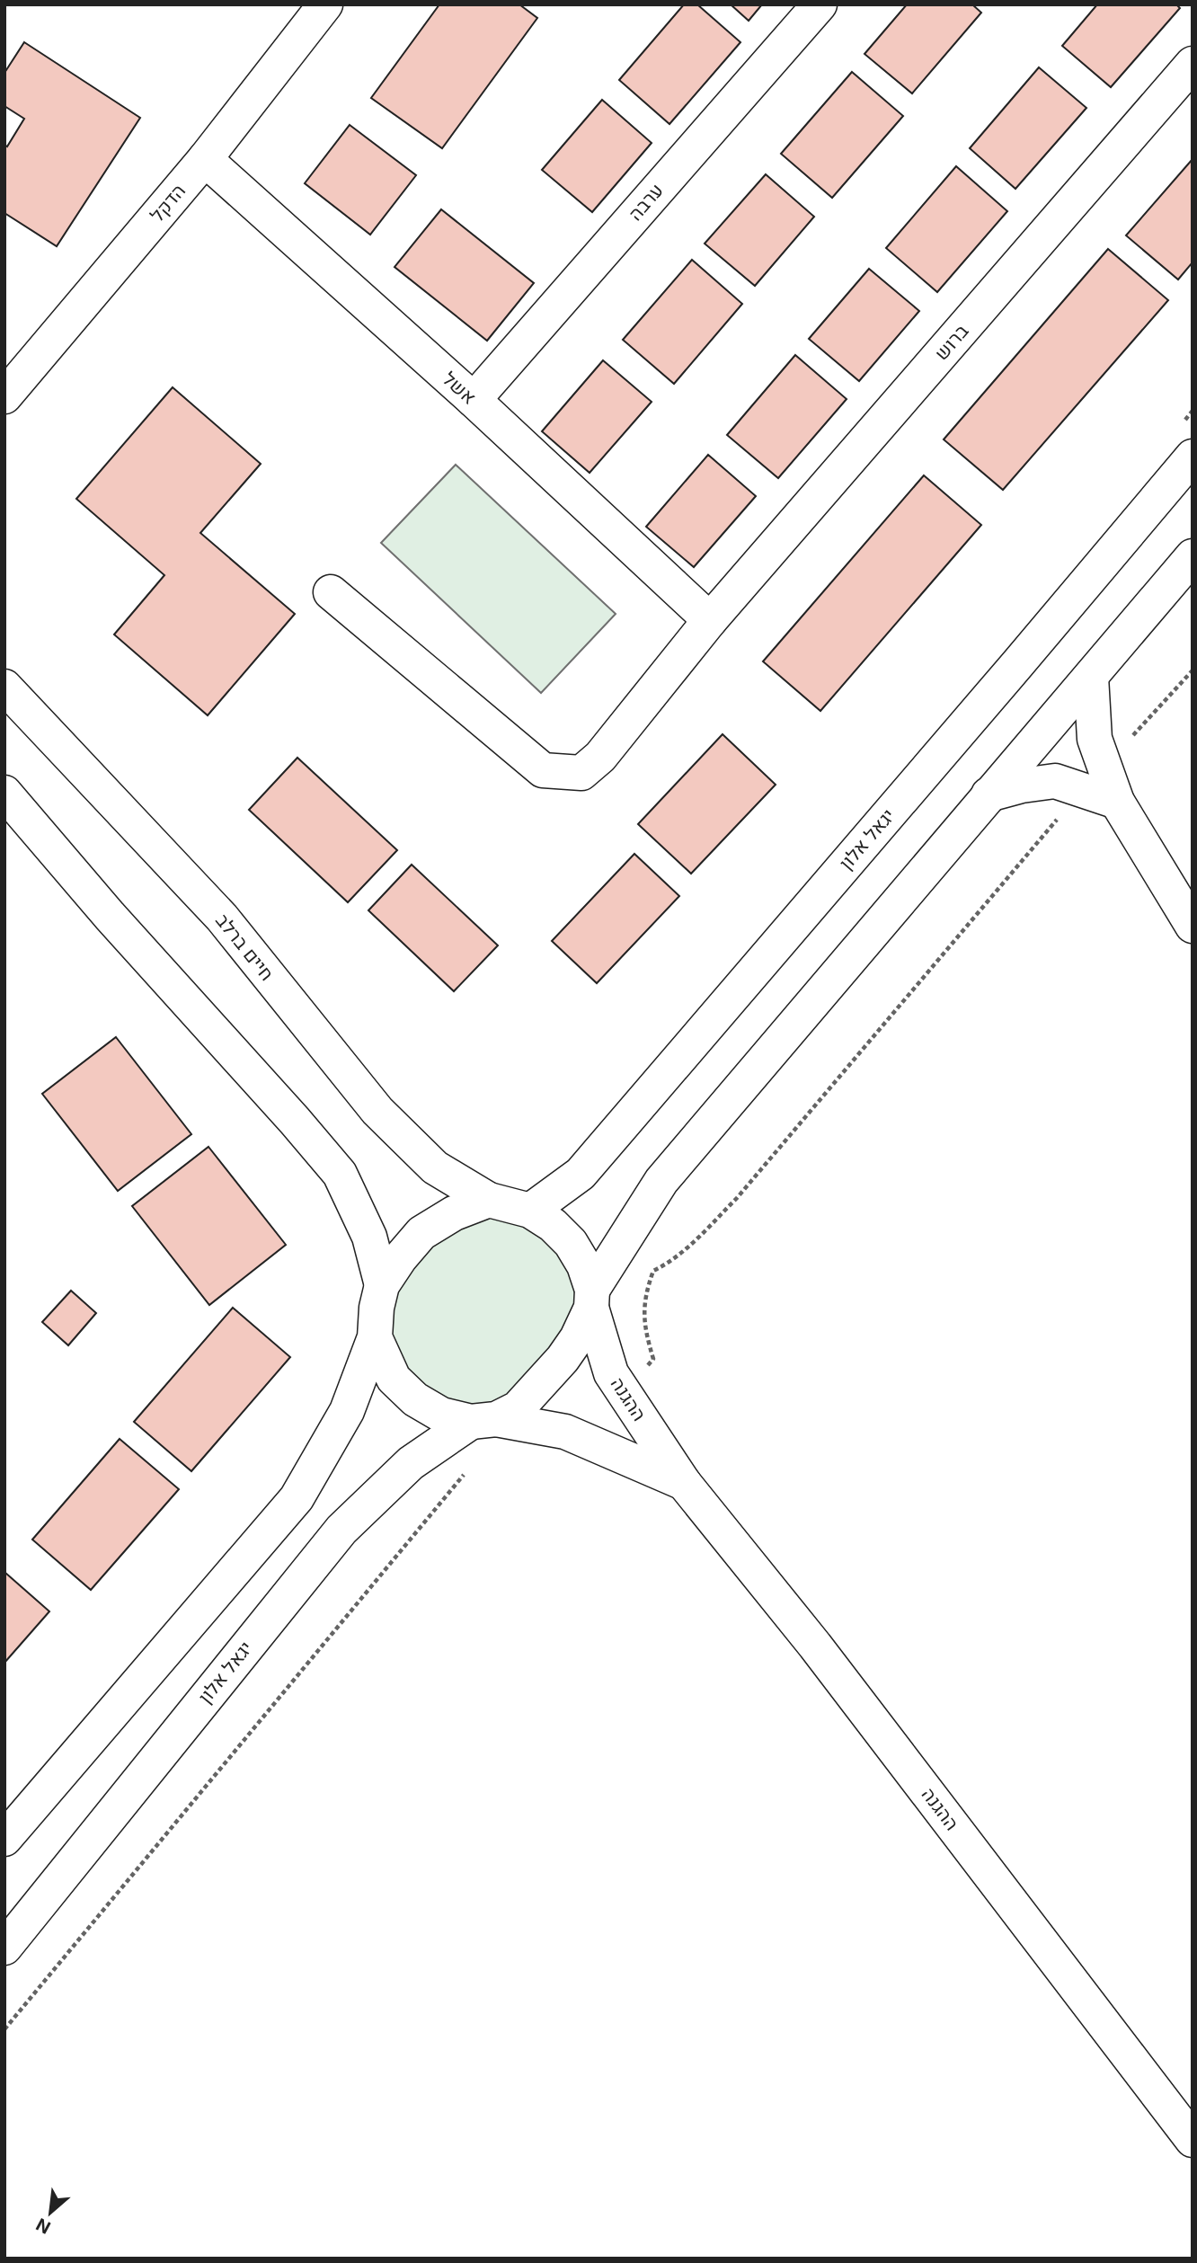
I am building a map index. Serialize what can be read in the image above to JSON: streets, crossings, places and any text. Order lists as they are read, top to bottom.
{
  "streets": {
    "street": [
      "ערבה",
      "הדקל",
      "ברוש",
      "אשל",
      "יגאל אלון",
      "חיים ברלב",
      "ההגנה"
    ]
  },
  "crossings": [
    ["ערבה", "אשל"],
    ["הדקל", "אשל"],
    ["ברוש", "אשל"],
    ["יגאל אלון", "חיים ברלב"],
    ["יגאל אלון", "ההגנה"],
    ["חיים ברלב", "ההגנה"]
  ],
  "north": "bottom left"
}
